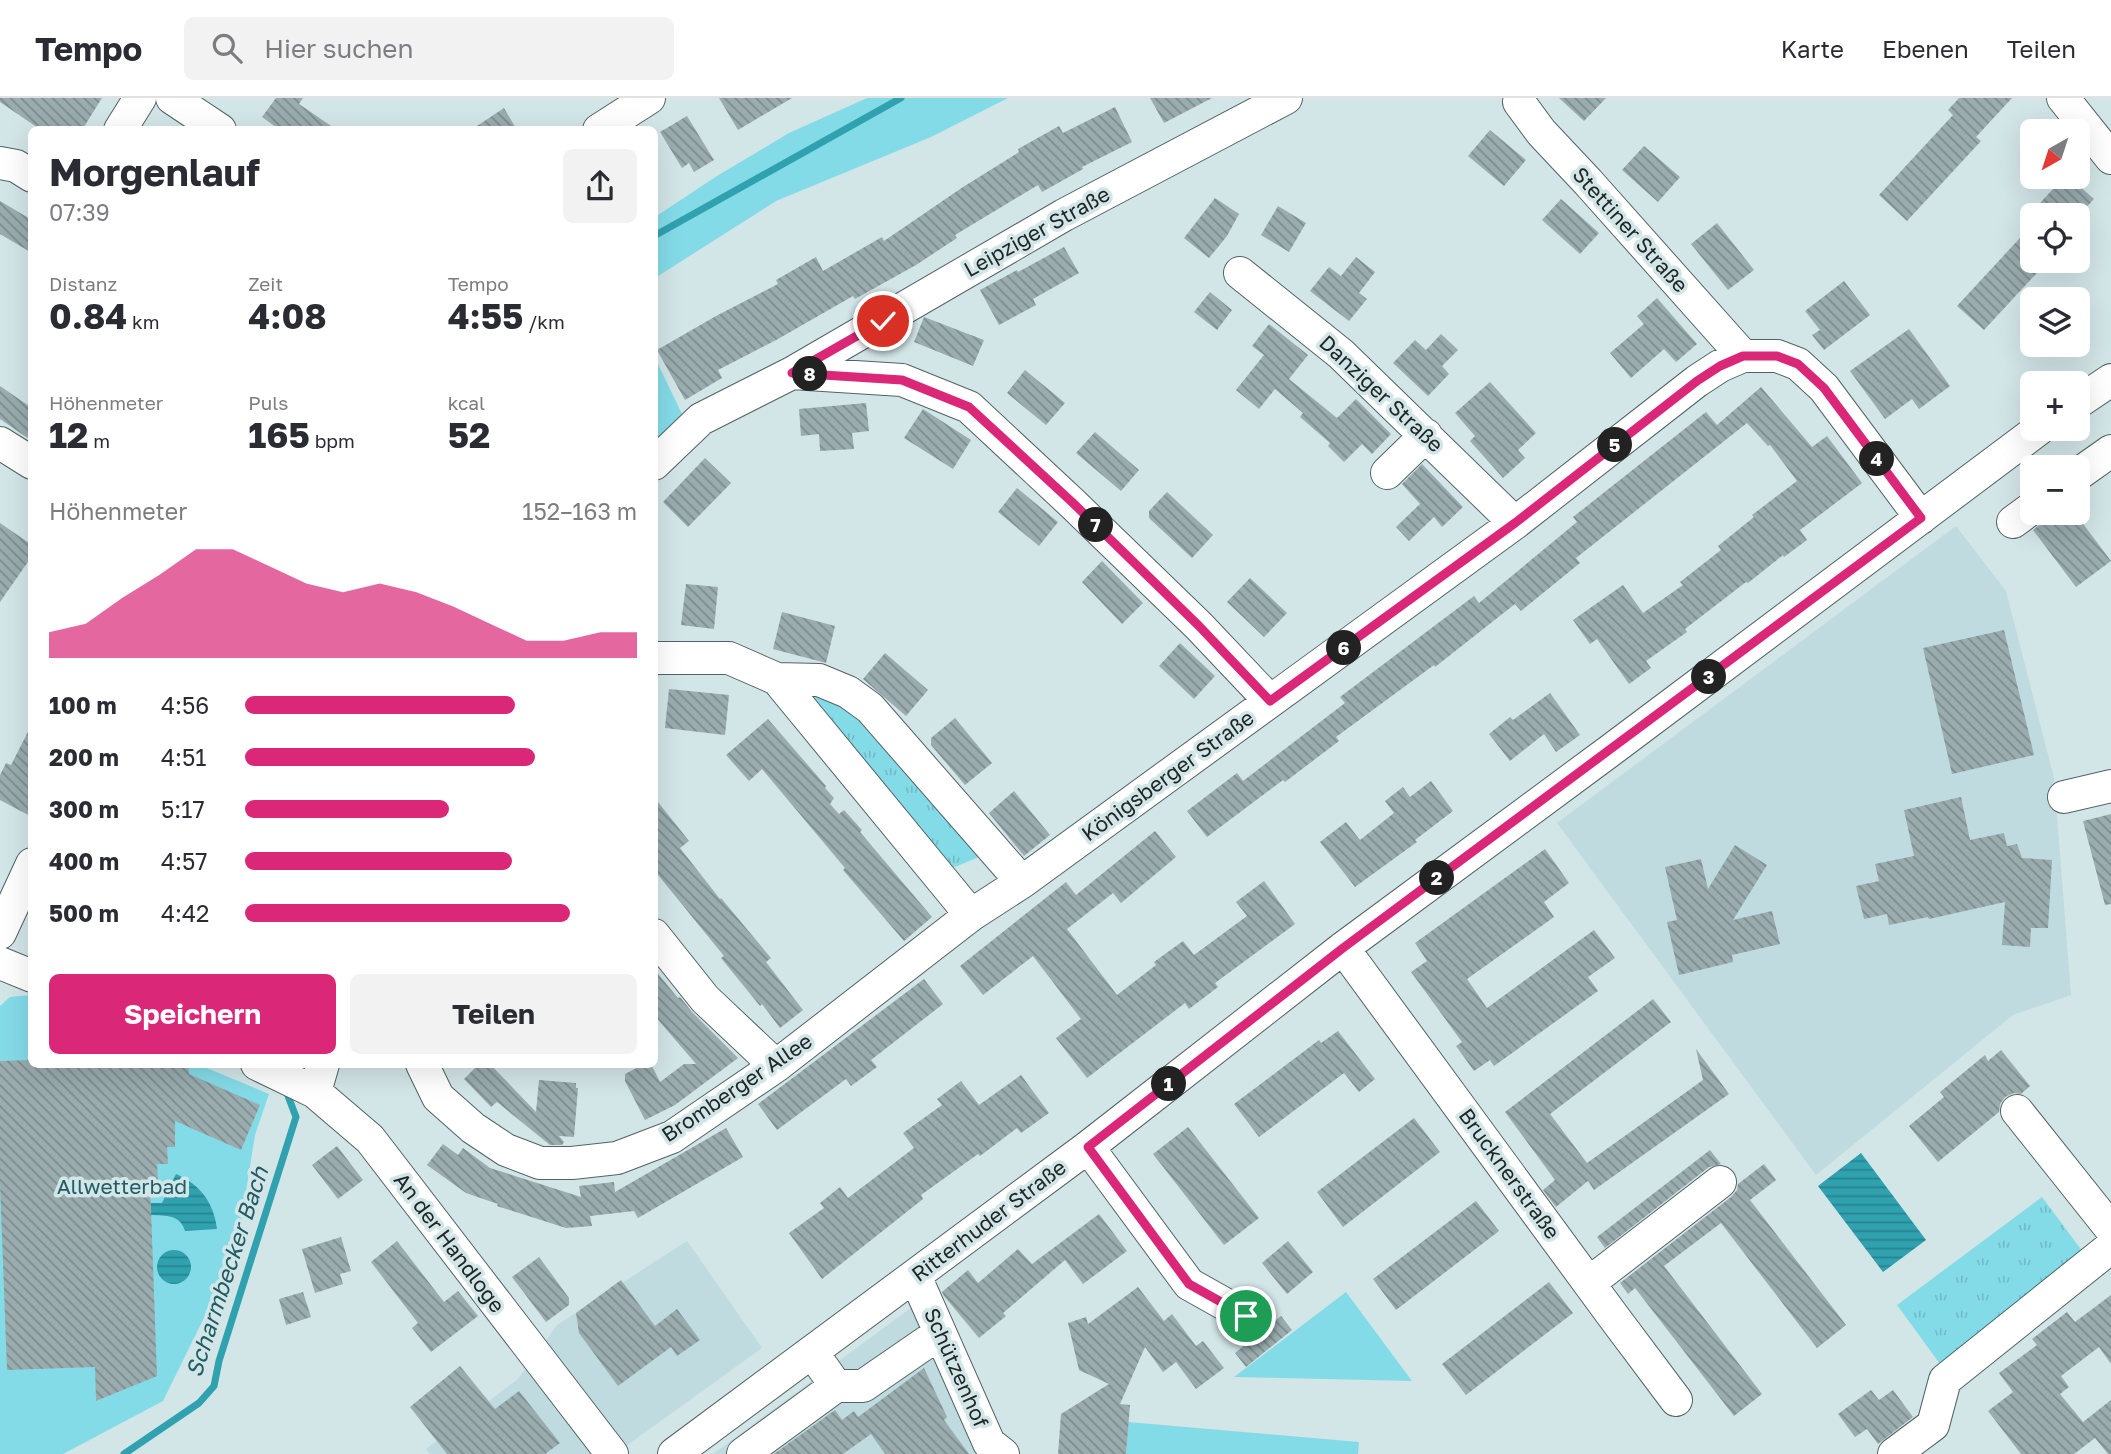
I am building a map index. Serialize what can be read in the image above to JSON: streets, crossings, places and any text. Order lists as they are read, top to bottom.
{
  "streets": {
    "street": [
      "Stettiner Straße",
      "Leipziger Straße",
      "Danziger Straße",
      "Königsberger Straße",
      "Bromberger Allee",
      "Brucknerstraße",
      "Ritterhuder Straße",
      "An der Handloge",
      "Schützenhof"
    ]
  },
  "crossings": [
    ["Stettiner Straße", "Königsberger Straße"],
    ["Danziger Straße", "Königsberger Straße"],
    ["Königsberger Straße", "Bromberger Allee"],
    ["Königsberger Straße", "Ritterhuder Straße"],
    ["Brucknerstraße", "Ritterhuder Straße"],
    ["Ritterhuder Straße", "Schützenhof"]
  ],
  "water": ["Scharmbecker Bach"],
  "parks": ["Allwetterbad"],
  "north": "bottom left",
  "page": {
    "header": "Tempo",
    "search": "Hier suchen",
    "nav": ["Karte", "Ebenen", "Teilen"],
    "map_buttons": ["+", "−"],
    "heading": ["Morgenlauf", "07:39"],
    "stats": [
      ["Distanz", "0.84 km"],
      ["Zeit", "4:08"],
      ["Tempo", "4:55 /km"],
      ["Höhenmeter", "12 m"],
      ["Puls", "165 bpm"],
      ["kcal", "52"]
    ],
    "pins": [
      "8",
      "5",
      "4",
      "7",
      "6",
      "3",
      "2",
      "1"
    ],
    "chart": ["Höhenmeter", "152–163 m"],
    "list": [
      {
        "name": "100 m",
        "note": "4:56"
      },
      {
        "name": "200 m",
        "note": "4:51"
      },
      {
        "name": "300 m",
        "note": "5:17"
      },
      {
        "name": "400 m",
        "note": "4:57"
      },
      {
        "name": "500 m",
        "note": "4:42"
      }
    ],
    "buttons": ["Speichern", "Teilen"]
  }
}
